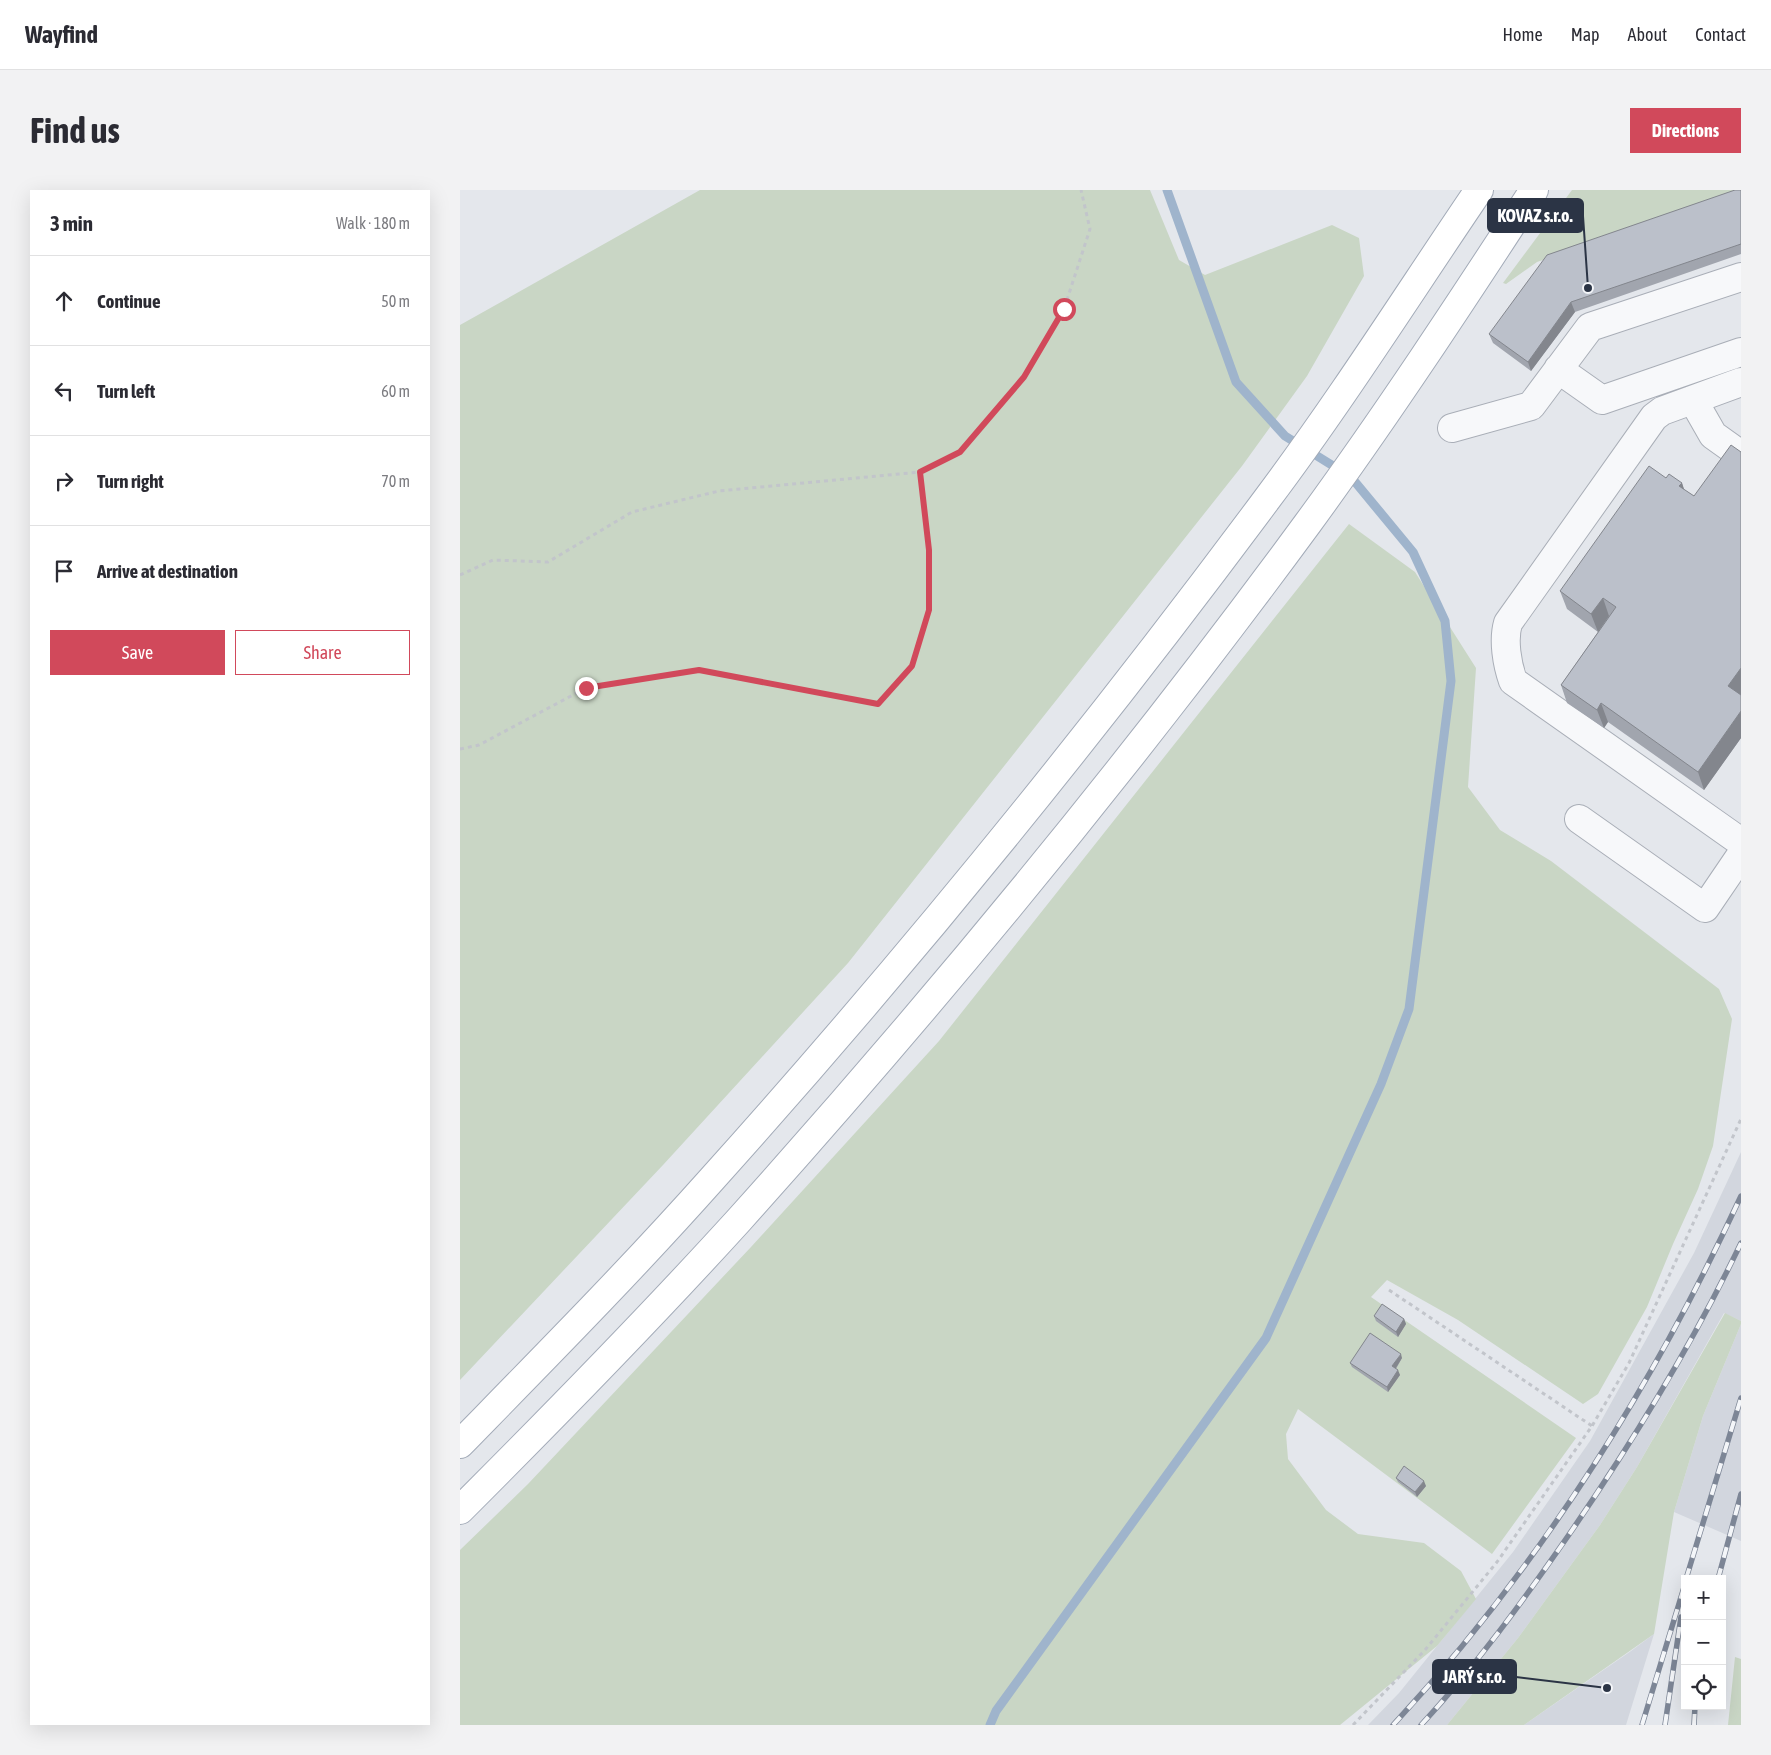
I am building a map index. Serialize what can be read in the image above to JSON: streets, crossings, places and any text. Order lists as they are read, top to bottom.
{
  "places": ["KOVAZ s.r.o.", "JARÝ s.r.o."],
  "page": {
    "header": "Wayfind",
    "nav": [
      "Home",
      "Map",
      "About",
      "Contact"
    ],
    "buttons": [
      "Directions",
      ["Save", "Share"]
    ],
    "title": "Find us",
    "heading": ["3 min", "Walk · 180 m"],
    "list": [
      ["Continue", "50 m"],
      ["Turn left", "60 m"],
      ["Turn right", "70 m"],
      "Arrive at destination"
    ],
    "map_buttons": ["+", "−"]
  }
}
